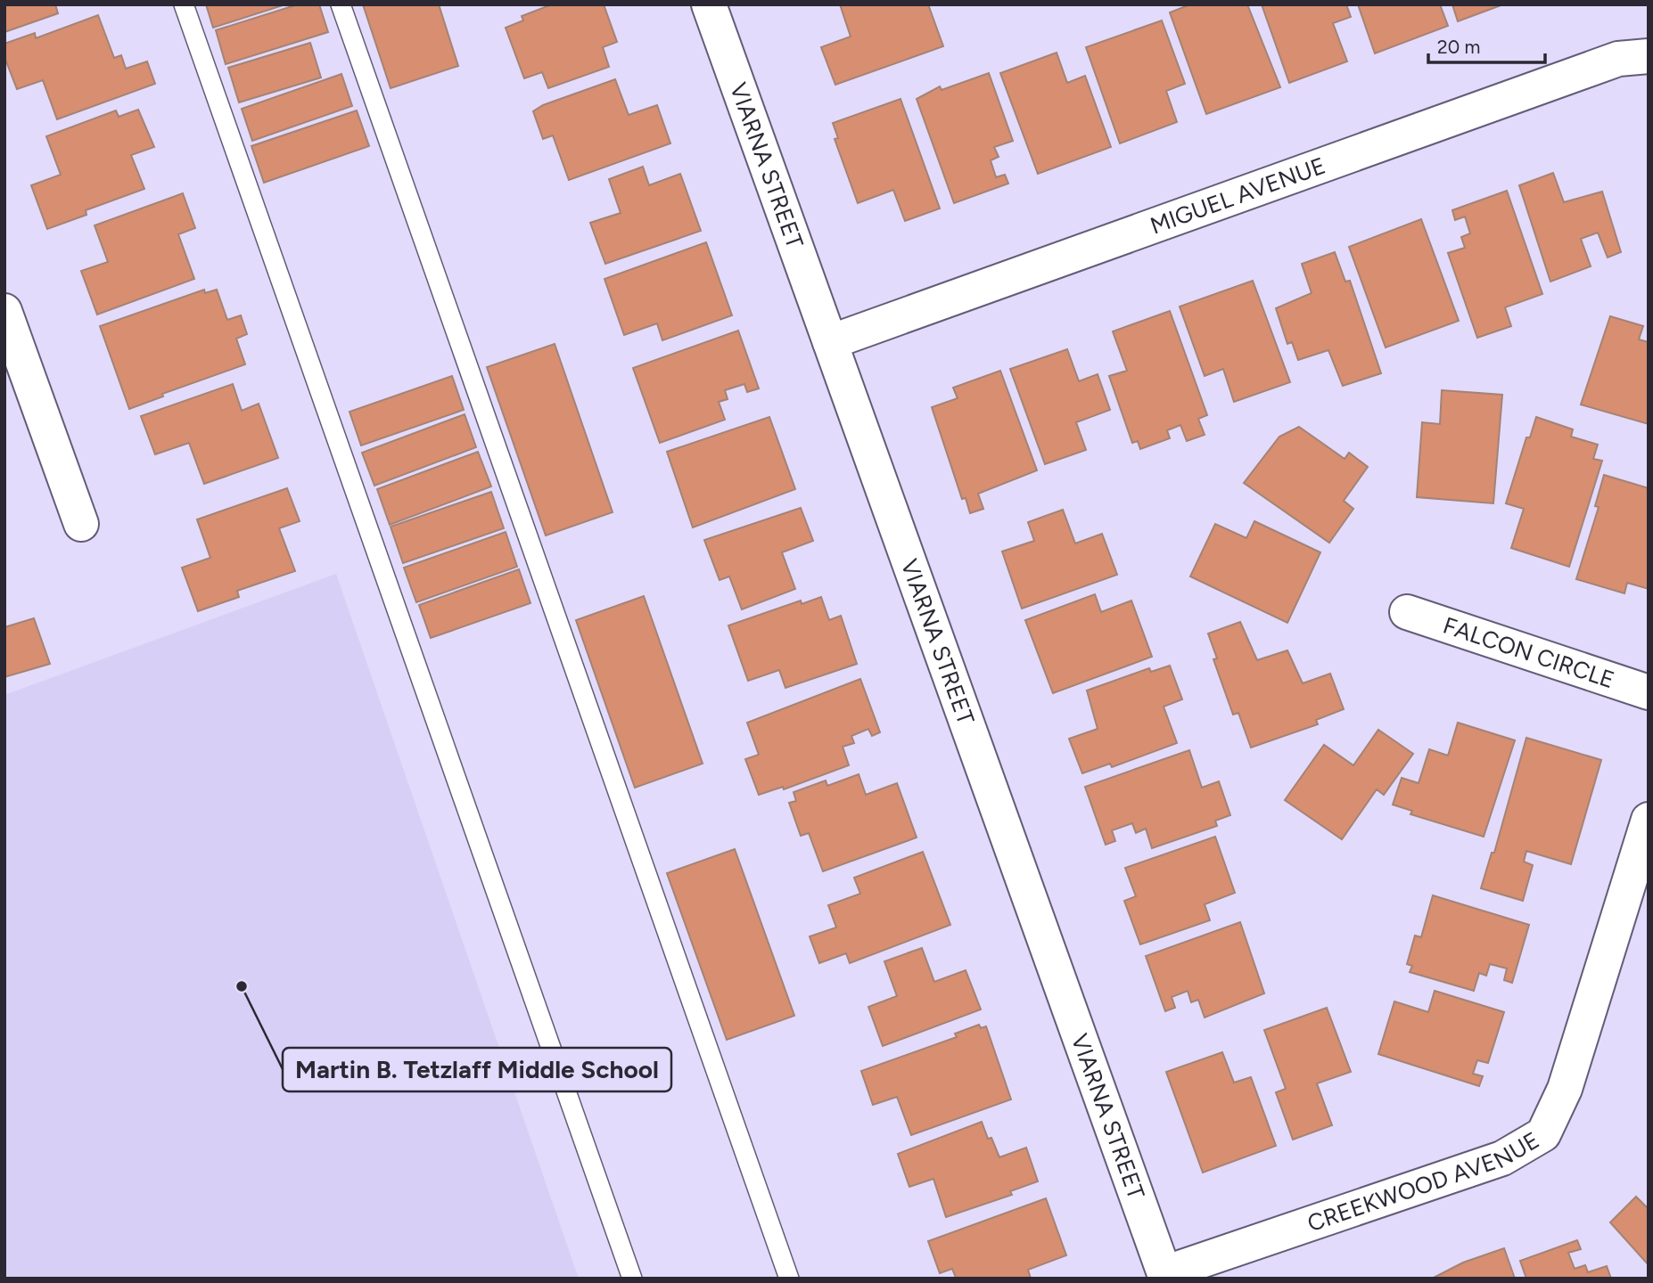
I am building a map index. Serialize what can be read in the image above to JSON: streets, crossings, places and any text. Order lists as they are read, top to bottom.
{
  "streets": {
    "street": [
      "VIARNA STREET",
      "MIGUEL AVENUE",
      "FALCON CIRCLE",
      "CREEKWOOD AVENUE"
    ]
  },
  "crossings": [
    ["VIARNA STREET", "MIGUEL AVENUE"],
    ["VIARNA STREET", "CREEKWOOD AVENUE"]
  ],
  "places": ["Martin B. Tetzlaff Middle School"],
  "scale_bar": "20 m"
}
